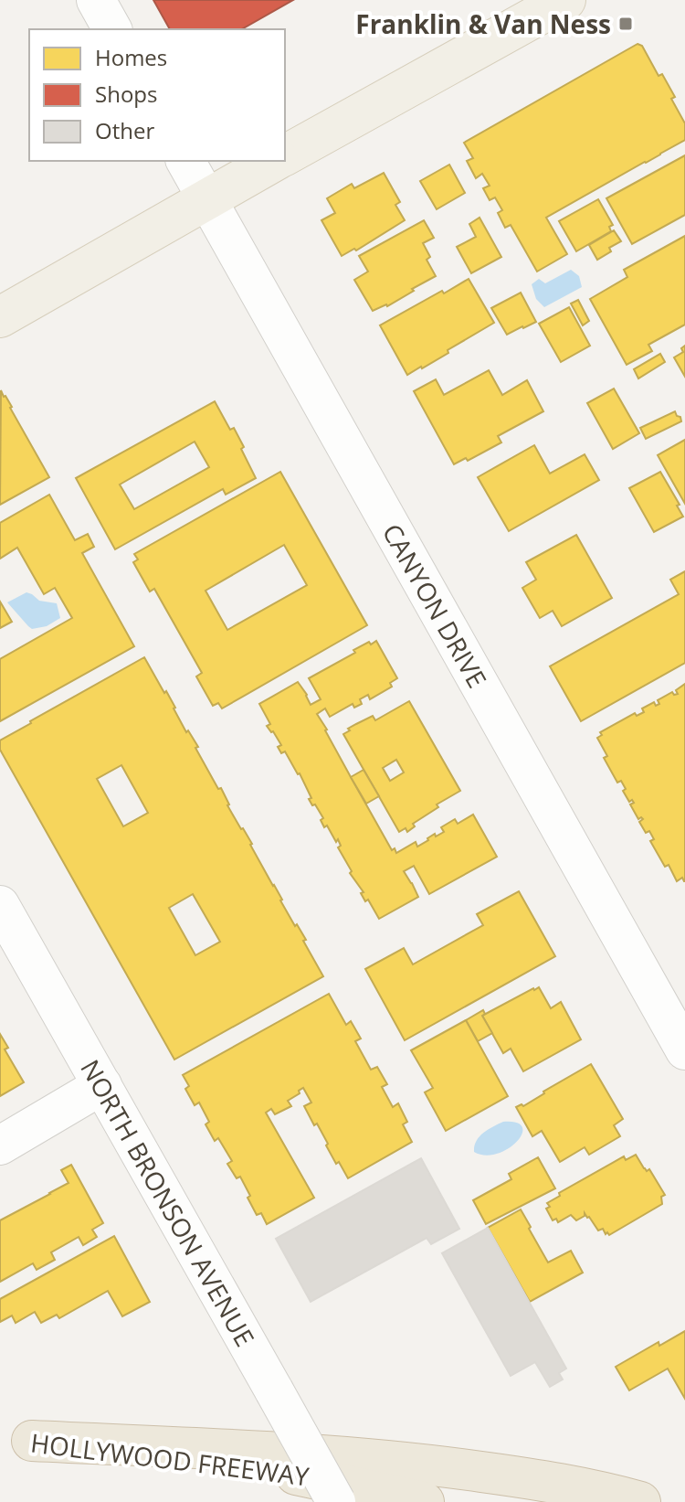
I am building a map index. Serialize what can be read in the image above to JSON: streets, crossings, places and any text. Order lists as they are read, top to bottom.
{
  "streets": {
    "highway": ["HOLLYWOOD FREEWAY"],
    "street": ["CANYON DRIVE", "NORTH BRONSON AVENUE"]
  },
  "places": {
    "transit": ["Franklin & Van Ness"]
  },
  "legend": ["Homes", "Shops", "Other"]
}
